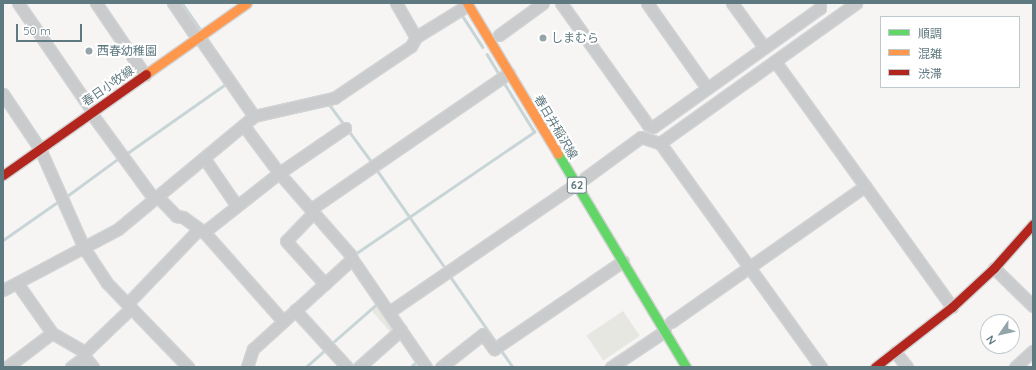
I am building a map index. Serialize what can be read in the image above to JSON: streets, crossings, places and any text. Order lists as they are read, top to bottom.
{
  "streets": {
    "main road": ["春日小牧線", "春日井稲沢線", "62"]
  },
  "places": ["しまむら", "西春幼稚園"],
  "legend": ["順調", "混雑", "渋滞"],
  "scale_bar": "50 m",
  "north": "bottom left"
}
